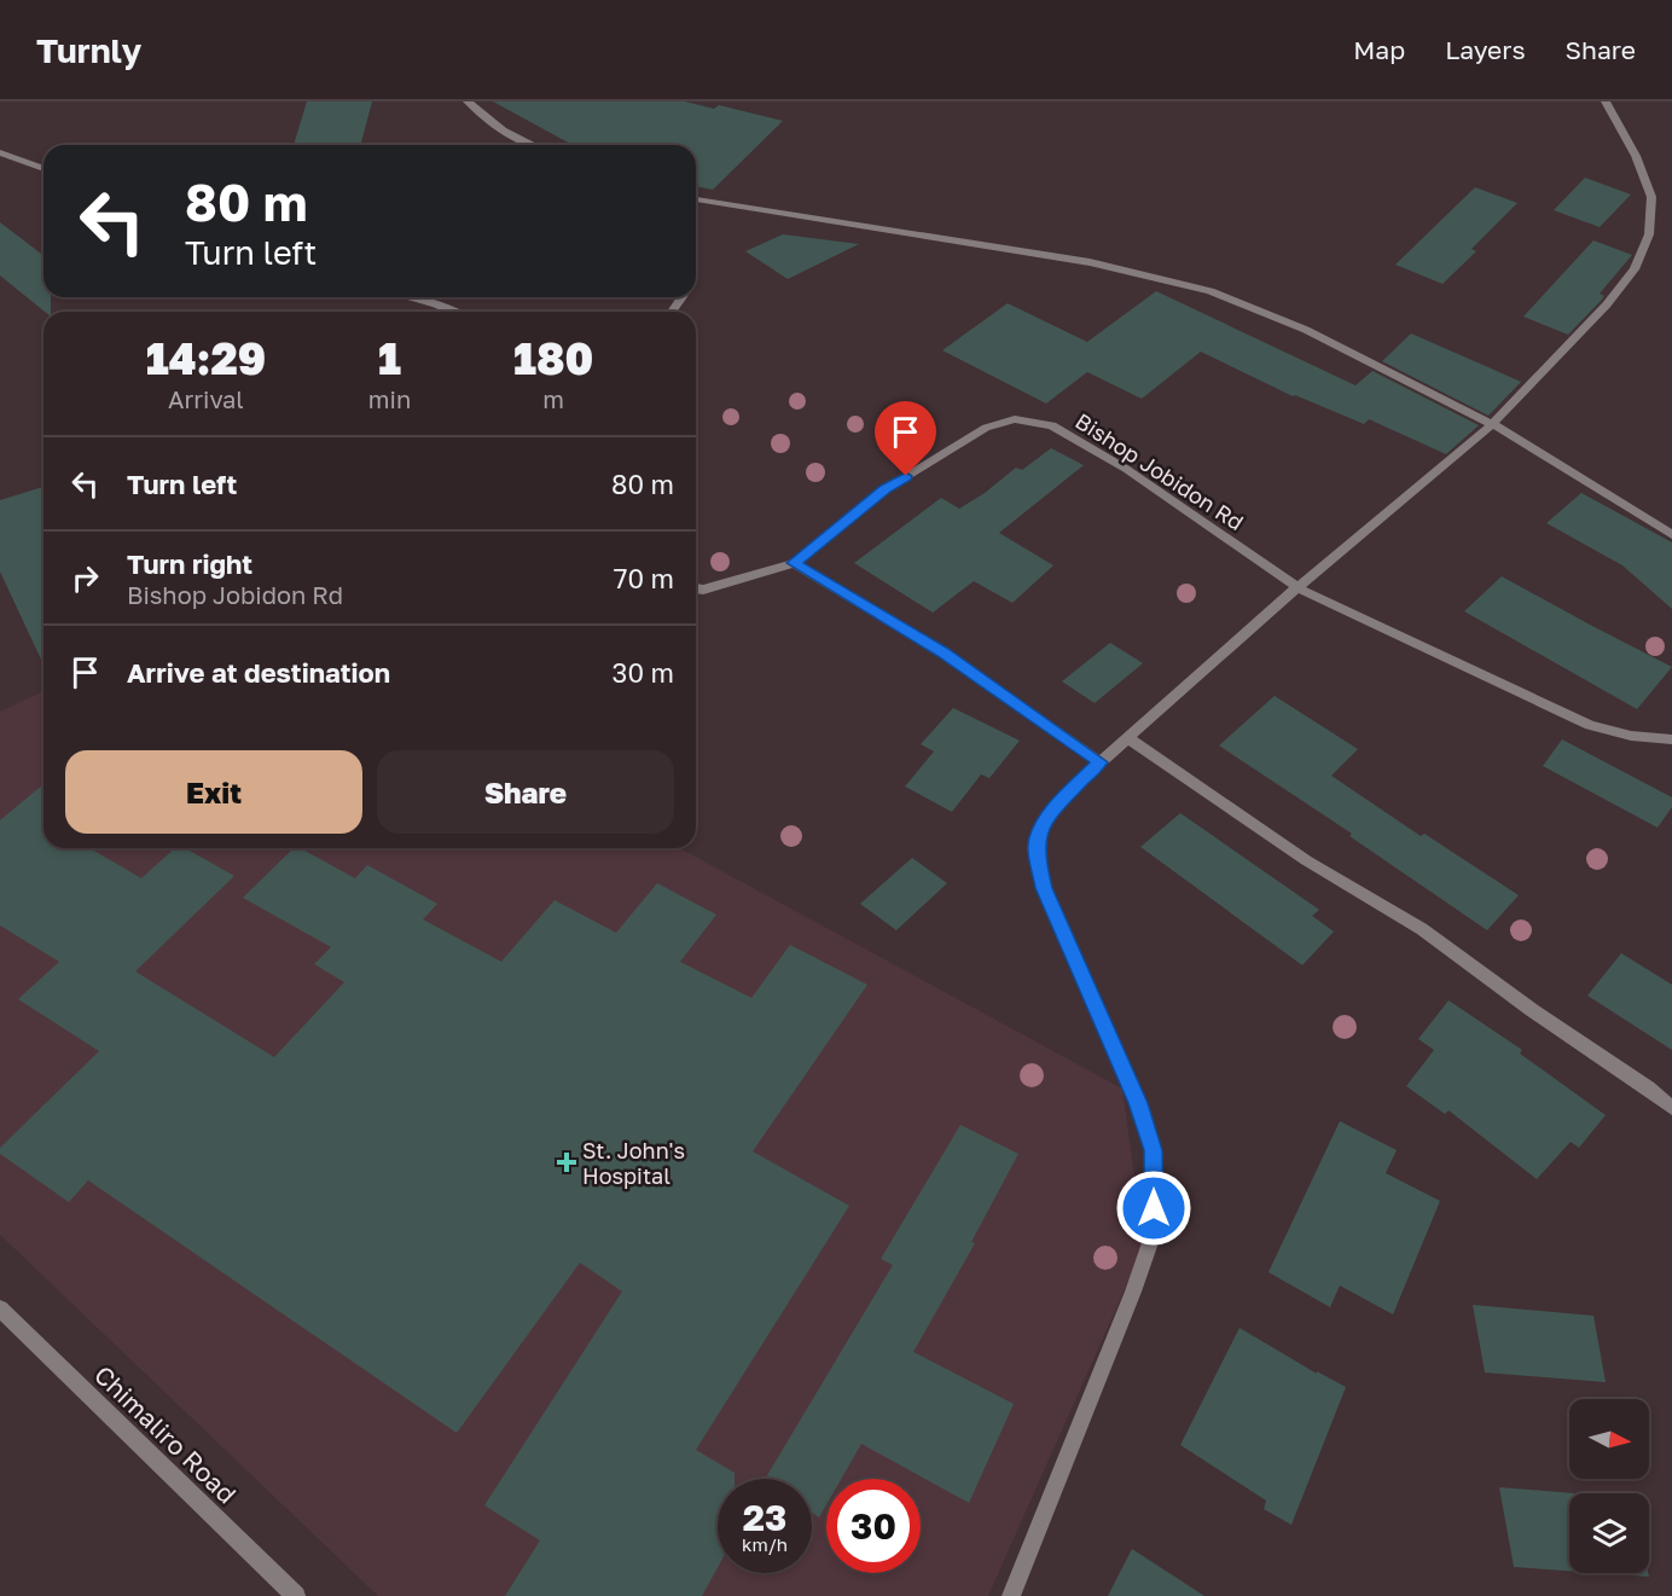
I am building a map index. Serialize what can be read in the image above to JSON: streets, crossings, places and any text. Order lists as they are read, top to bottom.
{
  "streets": {
    "street": ["Bishop Jobidon Rd", "Chimaliro Road"]
  },
  "places": {
    "health": ["St. John's Hospital"]
  },
  "north": "right",
  "page": {
    "header": "Turnly",
    "nav": ["Map", "Layers", "Share"],
    "turn": ["80 m", "Turn left"],
    "eta": [
      "14:29",
      "Arrival",
      "1",
      "min",
      "180",
      "m"
    ],
    "list": [
      {
        "name": "Turn left",
        "value": "80 m"
      },
      {
        "name": "Turn right",
        "note": "Bishop Jobidon Rd",
        "value": "70 m"
      },
      {
        "name": "Arrive at destination",
        "value": "30 m"
      }
    ],
    "buttons": ["Exit", "Share"],
    "speed": "23 km/h",
    "limit": "30"
  }
}
